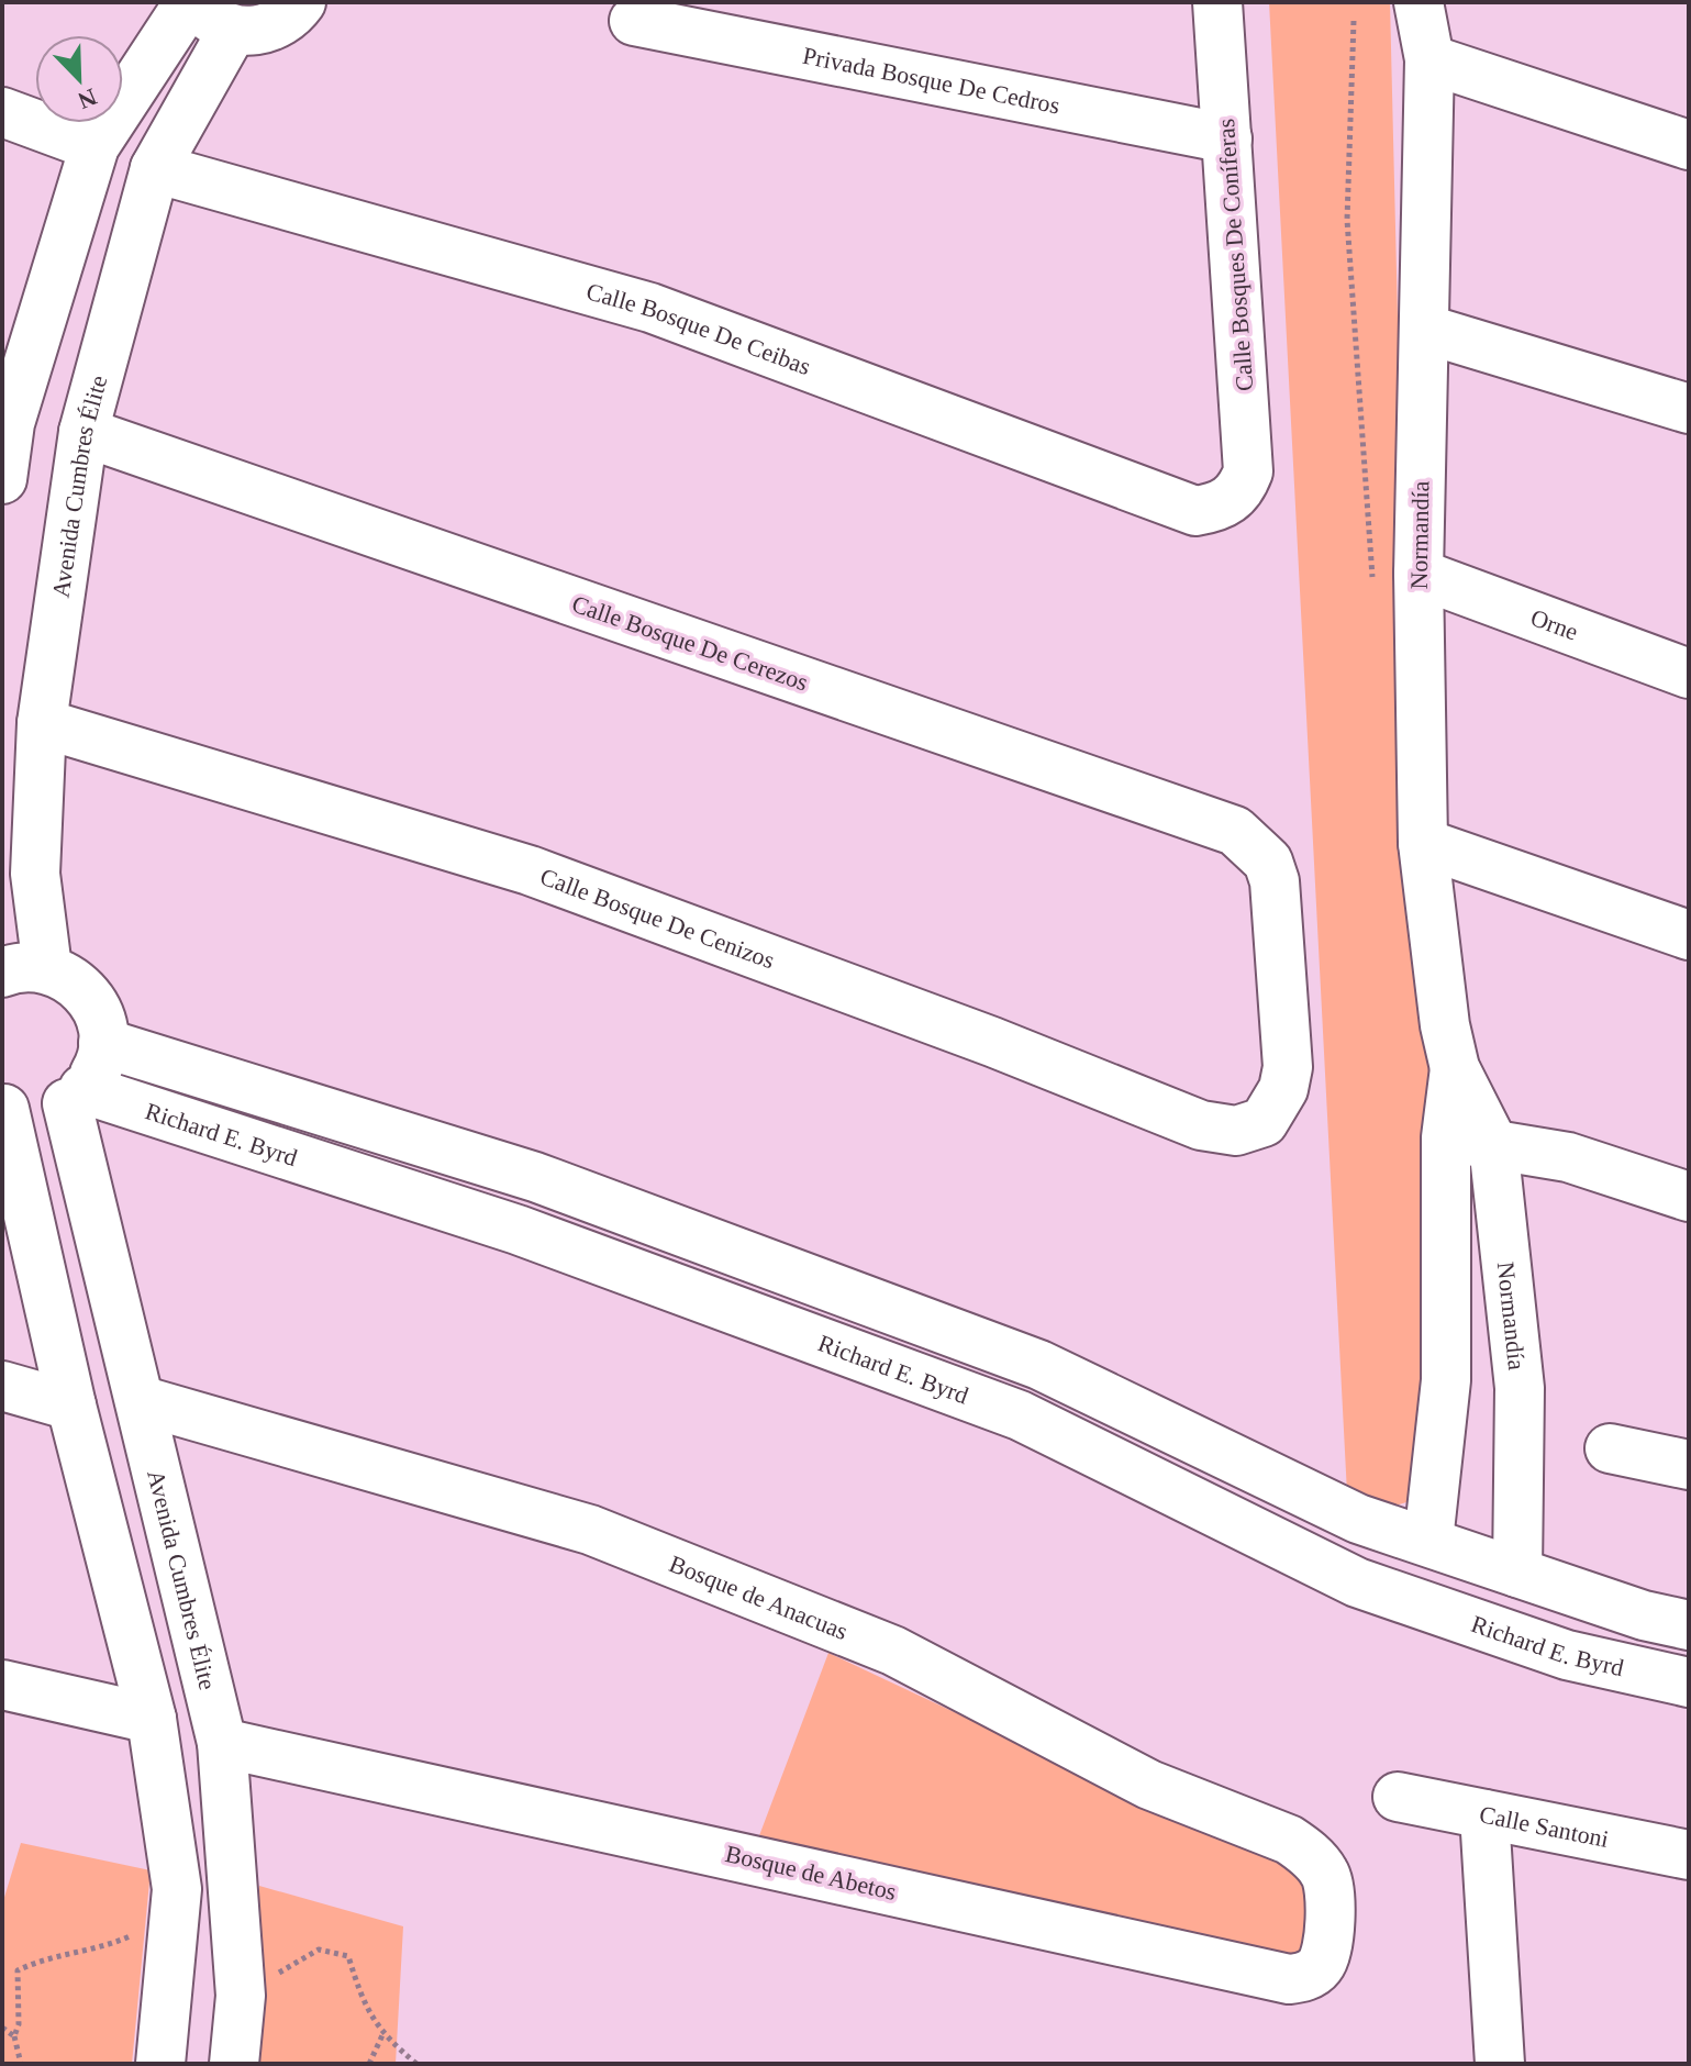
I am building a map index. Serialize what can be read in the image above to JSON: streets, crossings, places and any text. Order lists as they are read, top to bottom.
{
  "streets": {
    "street": [
      "Privada Bosque De Cedros",
      "Calle Bosques De Coníferas",
      "Calle Bosque De Ceibas",
      "Avenida Cumbres Élite",
      "Normandía",
      "Orne",
      "Calle Bosque De Cerezos",
      "Calle Bosque De Cenizos",
      "Richard E. Byrd",
      "Bosque de Anacuas",
      "Calle Santoni",
      "Bosque de Abetos"
    ]
  },
  "crossings": [
    ["Privada Bosque De Cedros", "Calle Bosques De Coníferas"],
    ["Calle Bosques De Coníferas", "Calle Bosque De Ceibas"],
    ["Calle Bosque De Ceibas", "Avenida Cumbres Élite"],
    ["Avenida Cumbres Élite", "Calle Bosque De Cerezos"],
    ["Avenida Cumbres Élite", "Calle Bosque De Cenizos"],
    ["Avenida Cumbres Élite", "Richard E. Byrd"],
    ["Avenida Cumbres Élite", "Bosque de Anacuas"],
    ["Avenida Cumbres Élite", "Bosque de Abetos"],
    ["Normandía", "Orne"],
    ["Calle Bosque De Cerezos", "Calle Bosque De Cenizos"],
    ["Bosque de Anacuas", "Bosque de Abetos"]
  ],
  "north": "bottom right"
}
